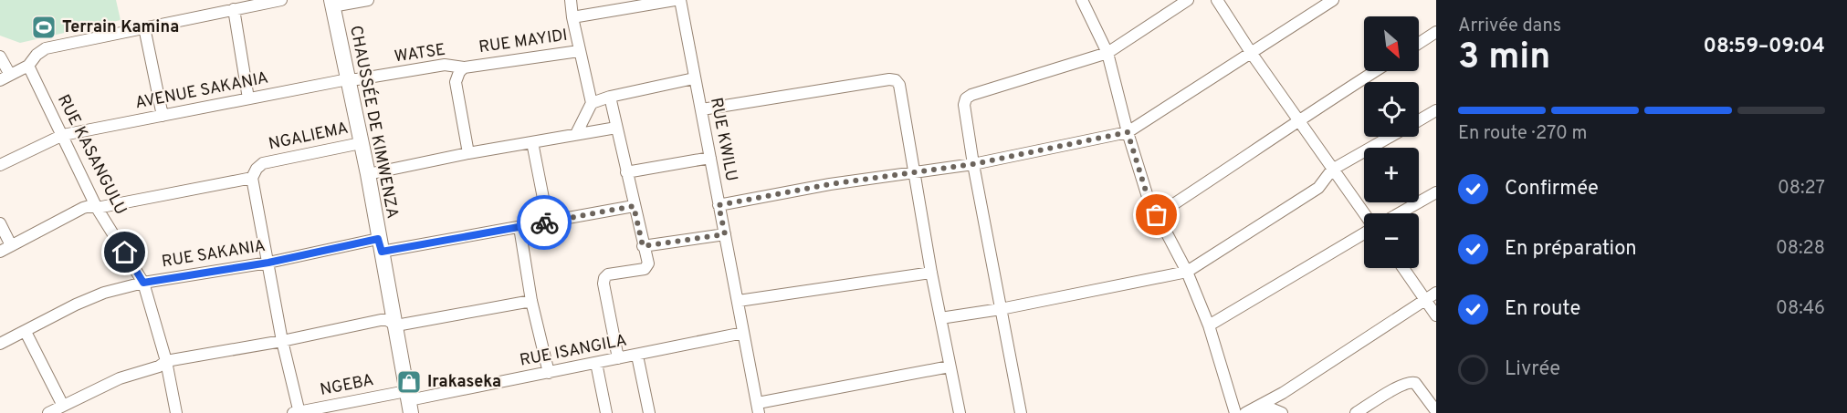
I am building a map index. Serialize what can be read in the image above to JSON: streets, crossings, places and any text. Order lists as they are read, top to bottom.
{
  "streets": {
    "street": [
      "RUE MAYIDI",
      "WATSE",
      "AVENUE SAKANIA",
      "CHAUSSÉE DE KIMWENZA",
      "NGALIEMA",
      "RUE KWILU",
      "RUE KASANGULU",
      "RUE SAKANIA",
      "RUE ISANGILA",
      "NGEBA"
    ]
  },
  "crossings": [
    ["RUE MAYIDI", "WATSE"],
    ["WATSE", "AVENUE SAKANIA"],
    ["WATSE", "CHAUSSÉE DE KIMWENZA"],
    ["AVENUE SAKANIA", "CHAUSSÉE DE KIMWENZA"],
    ["AVENUE SAKANIA", "RUE KASANGULU"],
    ["CHAUSSÉE DE KIMWENZA", "NGALIEMA"],
    ["CHAUSSÉE DE KIMWENZA", "RUE SAKANIA"],
    ["CHAUSSÉE DE KIMWENZA", "RUE ISANGILA"],
    ["CHAUSSÉE DE KIMWENZA", "NGEBA"],
    ["RUE KWILU", "RUE ISANGILA"],
    ["RUE KASANGULU", "RUE SAKANIA"],
    ["RUE ISANGILA", "NGEBA"]
  ],
  "places": {
    "sports": ["Terrain Kamina"],
    "shop": ["Irakaseka"]
  },
  "north": "bottom right",
  "page": {
    "heading": ["3 min", "Arrivée dans", "08:59–09:04"],
    "map_buttons": ["+", "−"],
    "bar": "En route · 270 m",
    "list": [
      ["Confirmée", "08:27"],
      ["En préparation", "08:28"],
      ["En route", "08:46"],
      "Livrée"
    ]
  }
}
